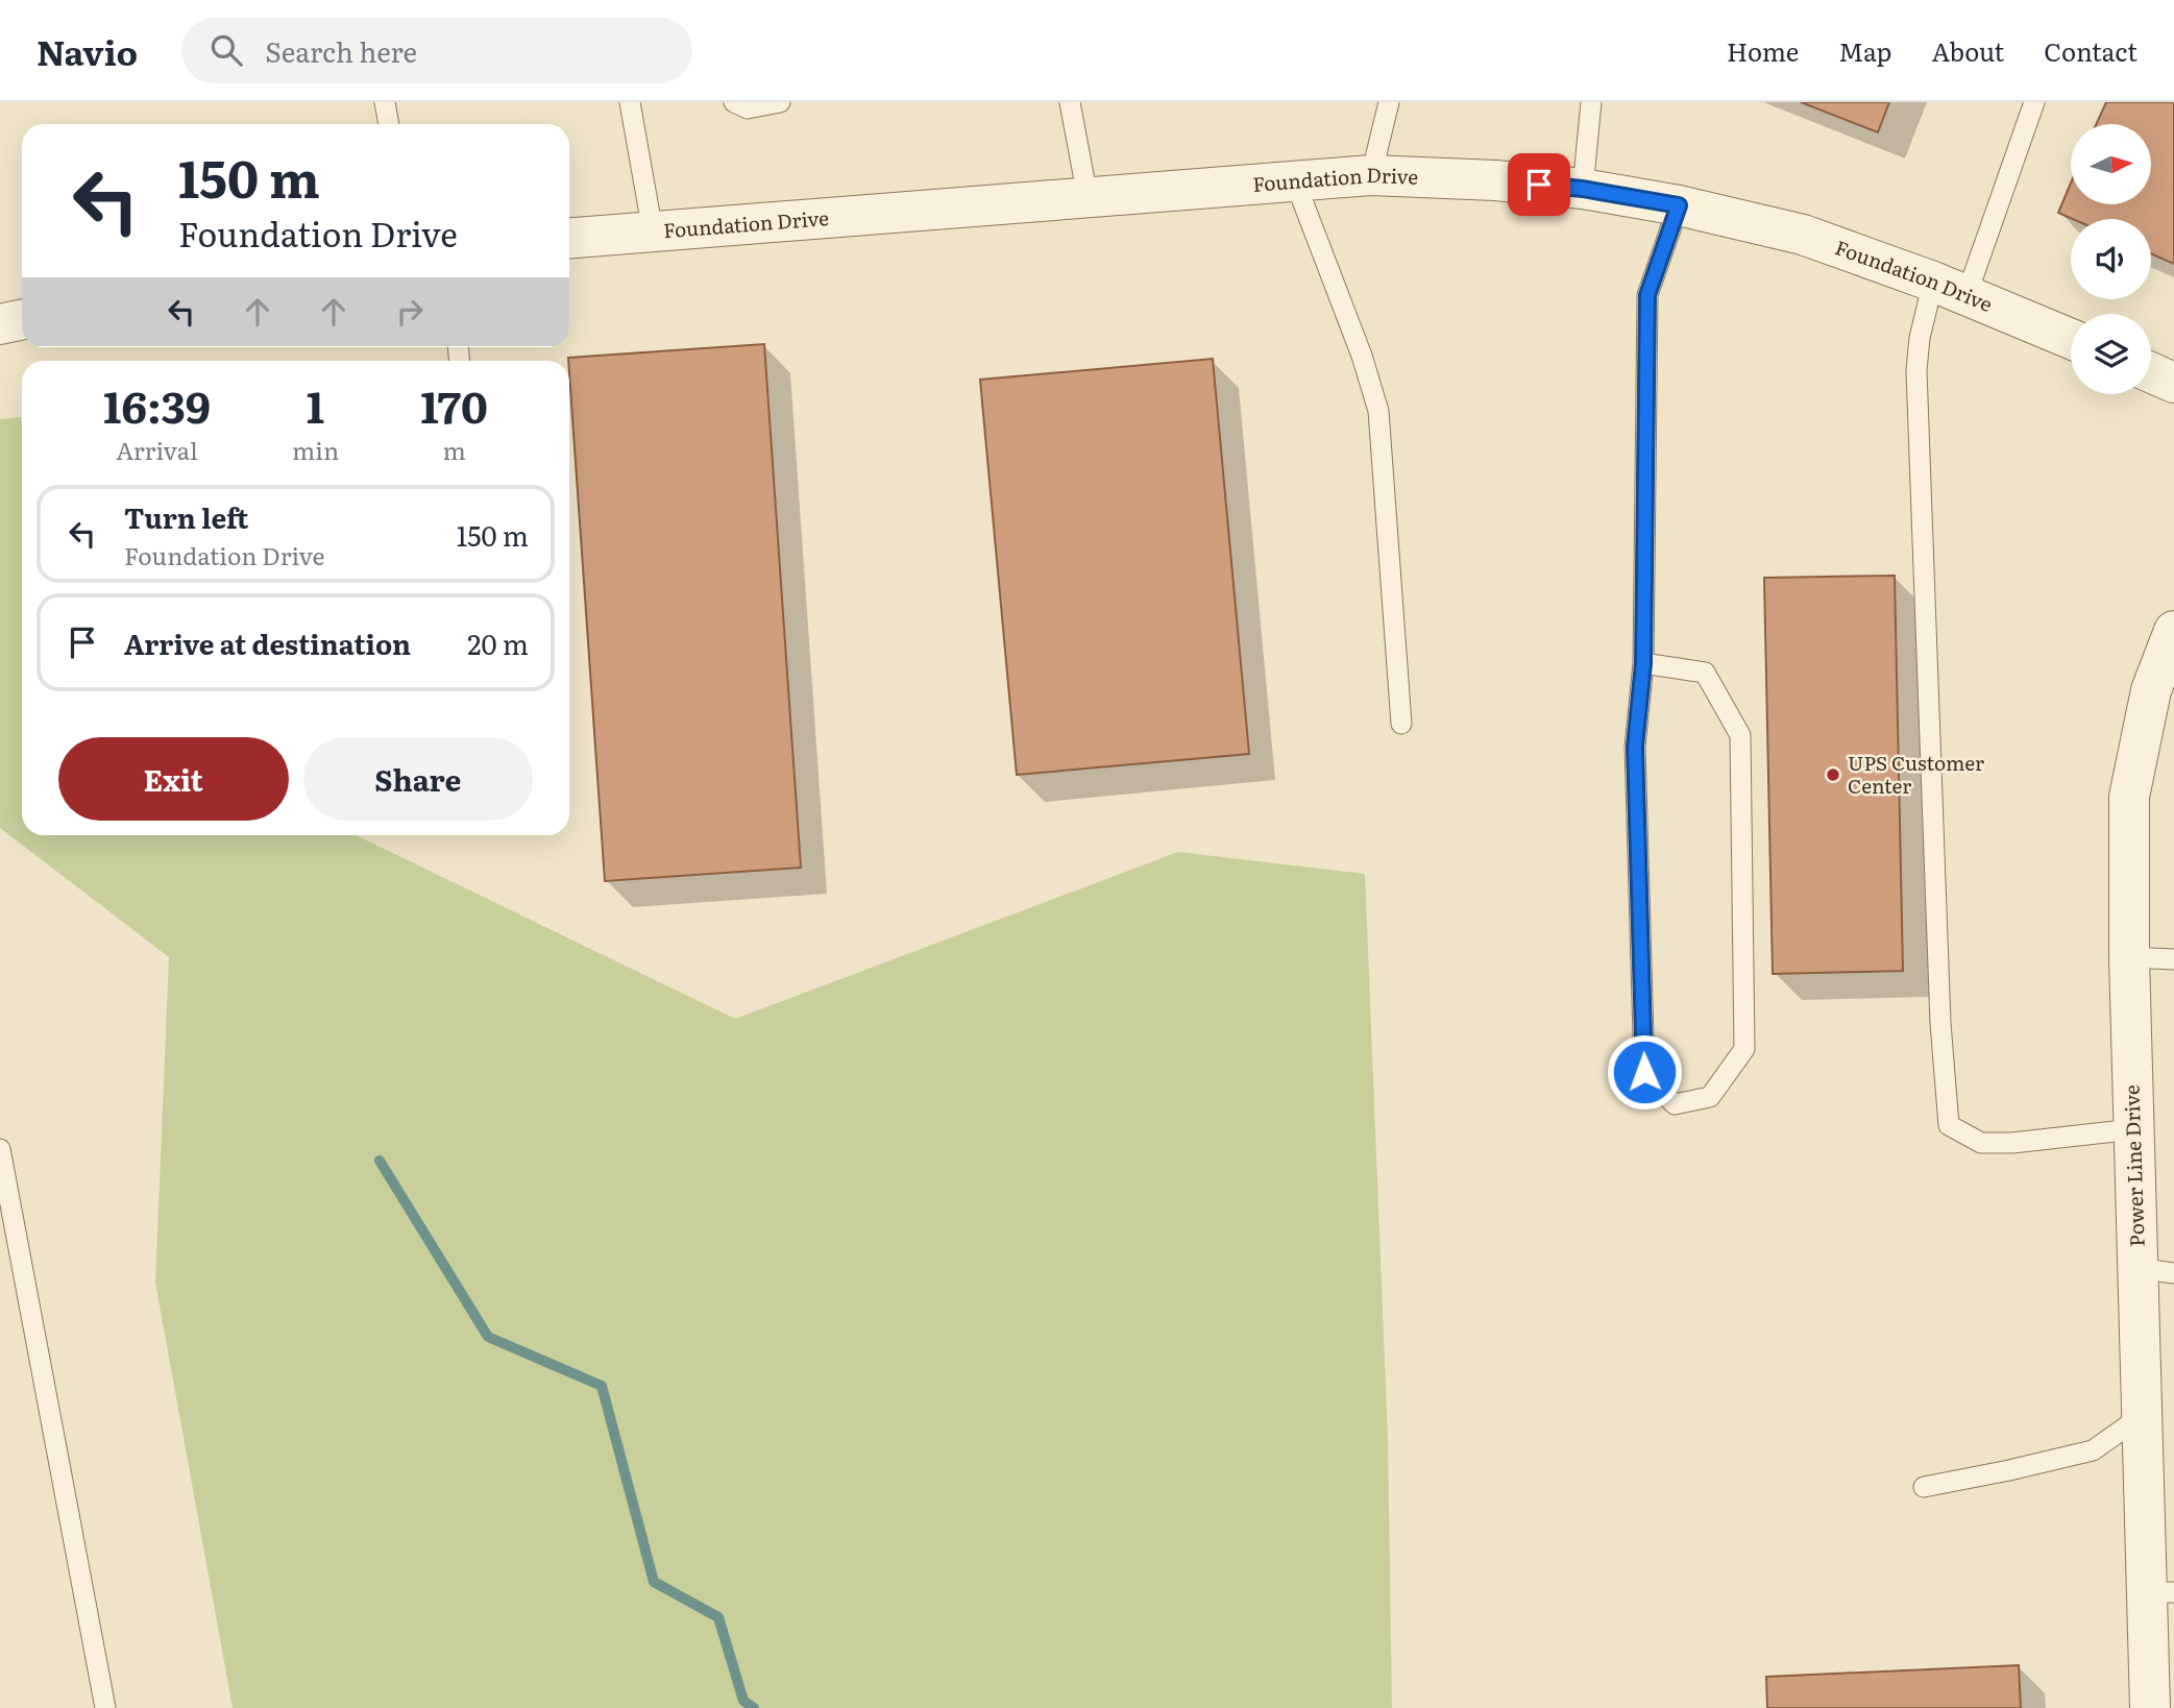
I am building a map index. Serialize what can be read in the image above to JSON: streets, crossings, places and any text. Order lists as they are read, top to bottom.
{
  "streets": {
    "street": ["Foundation Drive", "Power Line Drive"]
  },
  "places": ["UPS Customer Center"],
  "north": "right",
  "page": {
    "header": "Navio",
    "search": "Search here",
    "nav": [
      "Home",
      "Map",
      "About",
      "Contact"
    ],
    "turn": ["150 m", "Foundation Drive"],
    "eta": [
      "16:39",
      "Arrival",
      "1",
      "min",
      "170",
      "m"
    ],
    "list": [
      {
        "name": "Turn left",
        "note": "Foundation Drive",
        "value": "150 m"
      },
      {
        "name": "Arrive at destination",
        "value": "20 m"
      }
    ],
    "buttons": ["Exit", "Share"]
  }
}
